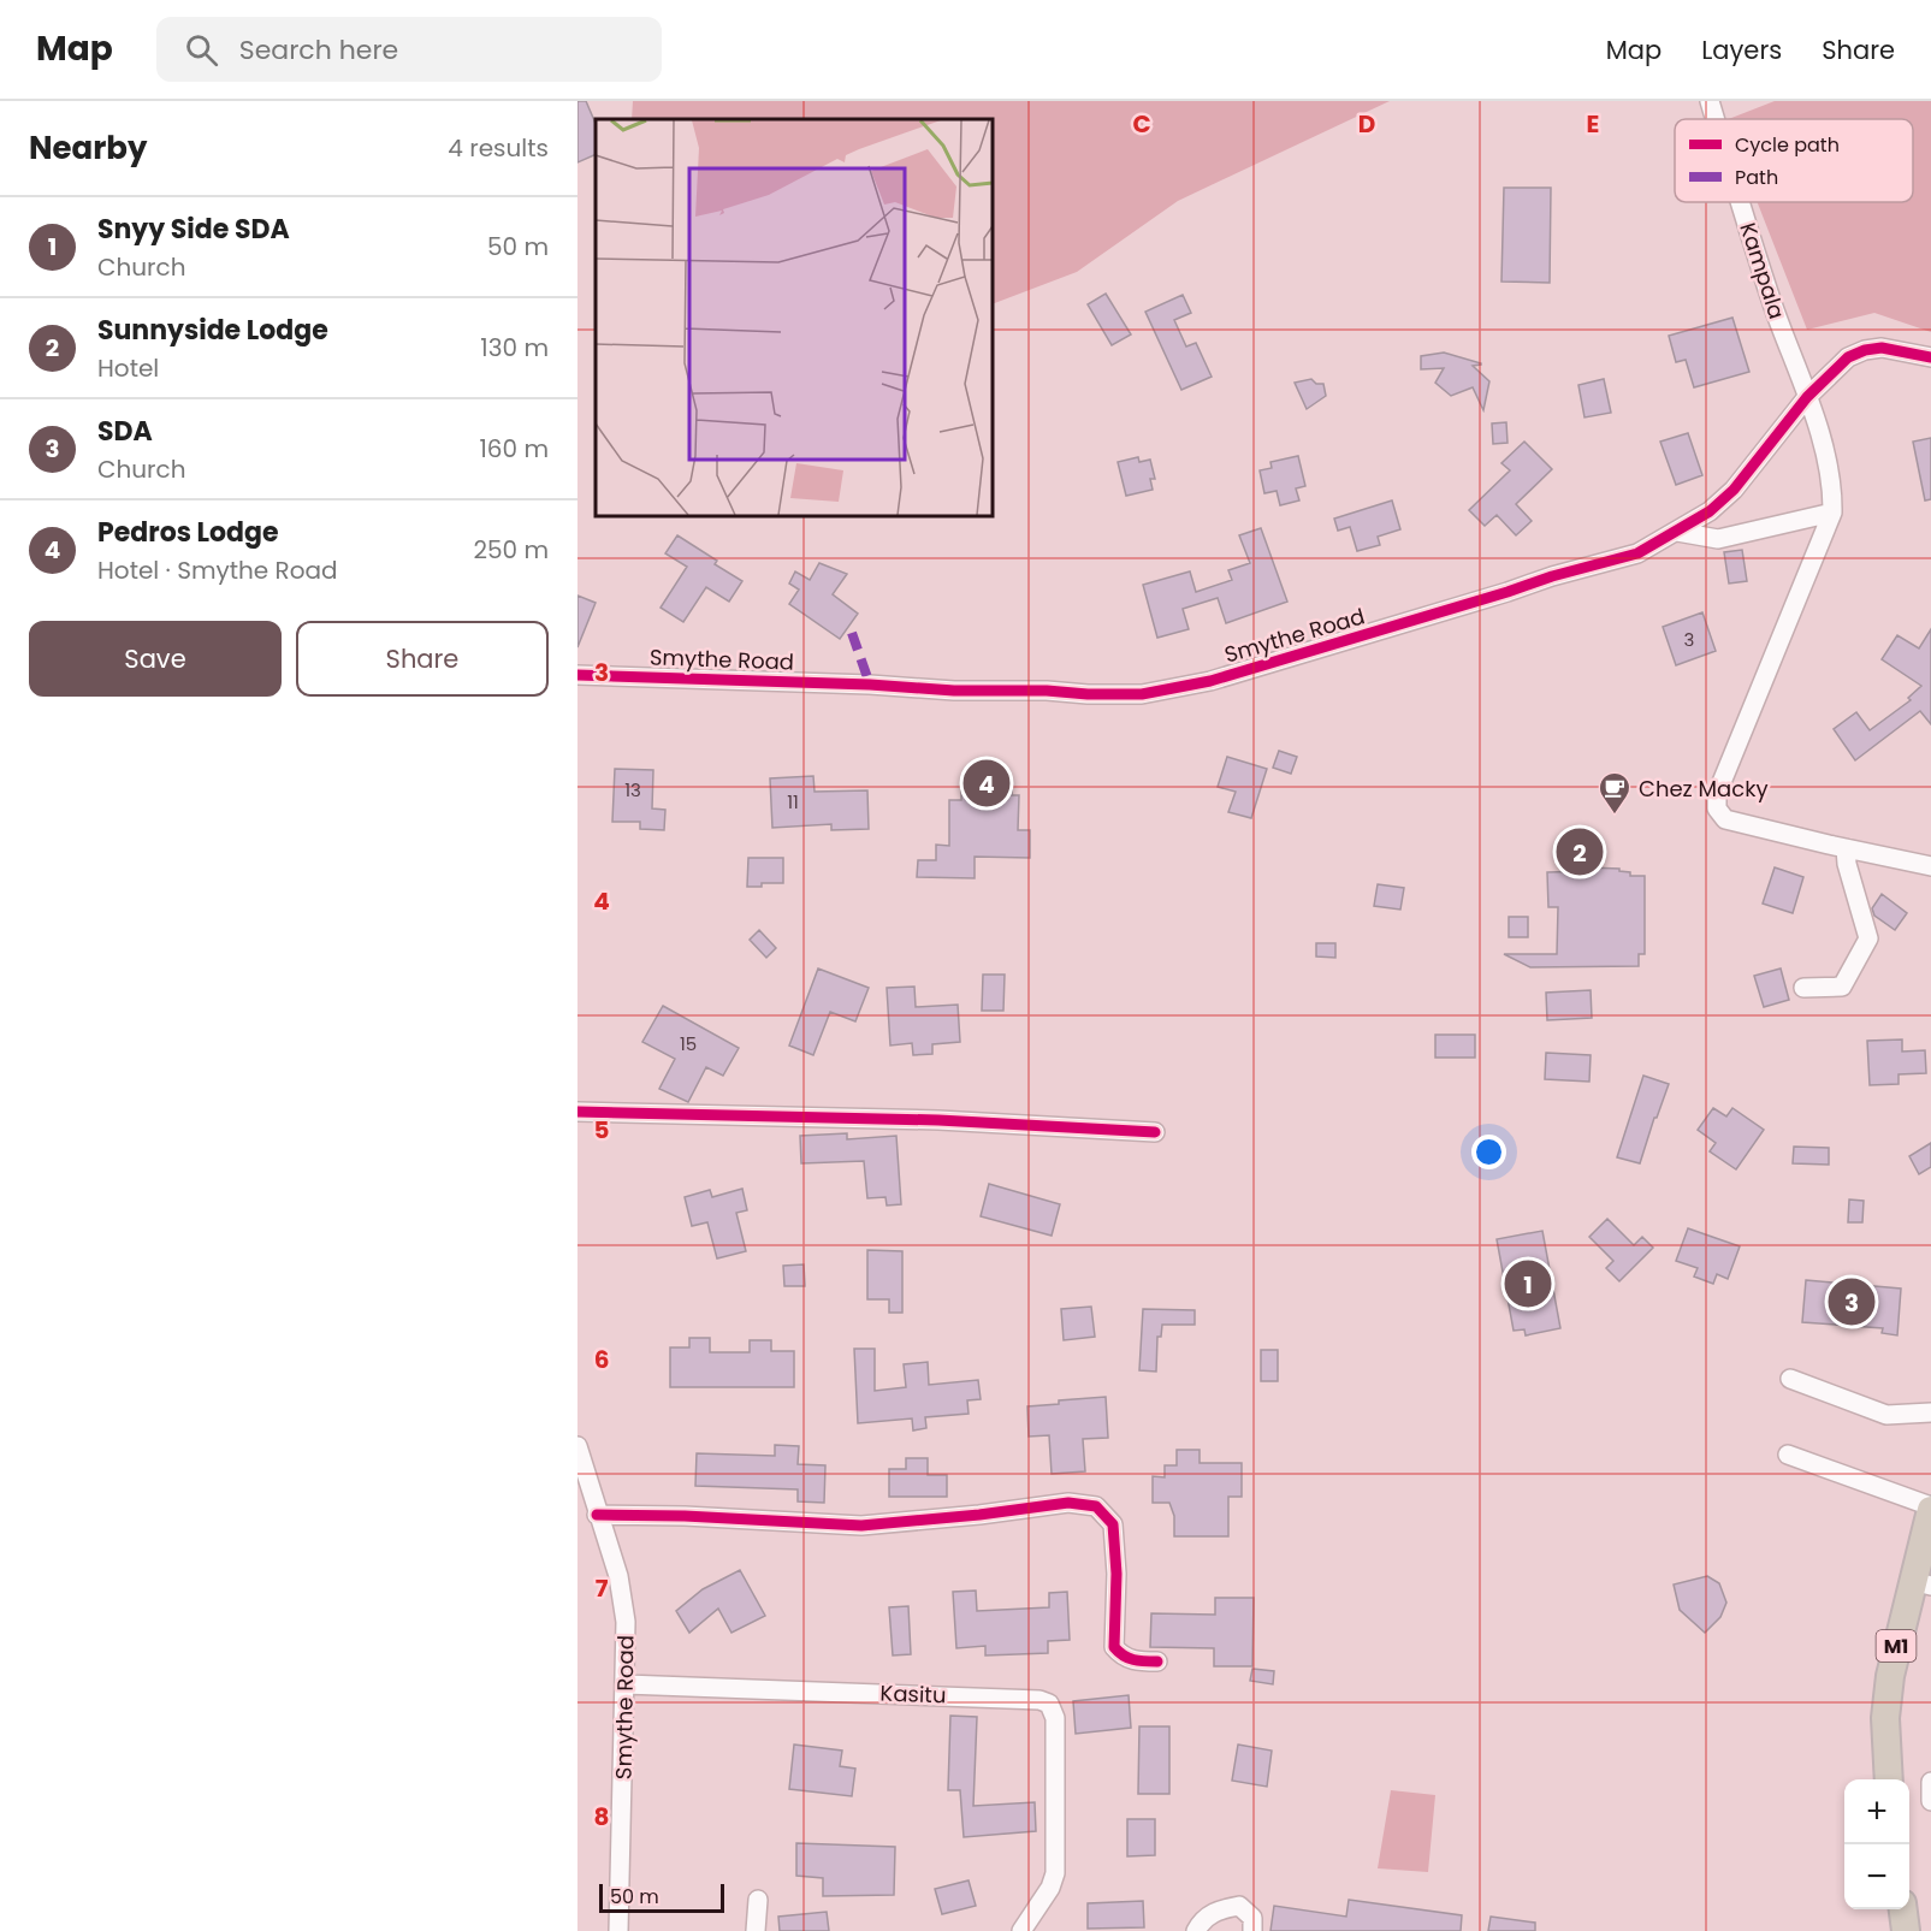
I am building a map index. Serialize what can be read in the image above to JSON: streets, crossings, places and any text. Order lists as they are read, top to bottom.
{
  "streets": {
    "highway": ["M1"],
    "street": ["Kampala", "Smythe Road", "Kasitu"]
  },
  "crossings": [
    ["Kampala", "Smythe Road"],
    ["Smythe Road", "Kasitu"]
  ],
  "places": {
    "cafe": ["Chez Macky"]
  },
  "house_numbers": [
    "3",
    "13",
    "11",
    "15"
  ],
  "legend": ["Cycle path", "Path"],
  "scale_bar": "50 m",
  "page": {
    "header": "Map",
    "search": "Search here",
    "nav": ["Map", "Layers", "Share"],
    "heading": ["Nearby", "4 results"],
    "list": [
      {
        "mark": "1",
        "name": "Snyy Side SDA",
        "note": "Church",
        "value": "50 m"
      },
      {
        "mark": "2",
        "name": "Sunnyside Lodge",
        "note": "Hotel",
        "value": "130 m"
      },
      {
        "mark": "3",
        "name": "SDA",
        "note": "Church",
        "value": "160 m"
      },
      {
        "mark": "4",
        "name": "Pedros Lodge",
        "note": "Hotel · Smythe Road",
        "value": "250 m"
      }
    ],
    "buttons": ["Save", "Share"],
    "pins": [
      "4",
      "2",
      "1",
      "3"
    ],
    "map_buttons": ["+", "−"],
    "scale": "50 m"
  },
  "grid": {
    "columns": ["C", "D", "E"],
    "rows": [
      "3",
      "4",
      "5",
      "6",
      "7",
      "8"
    ]
  }
}
